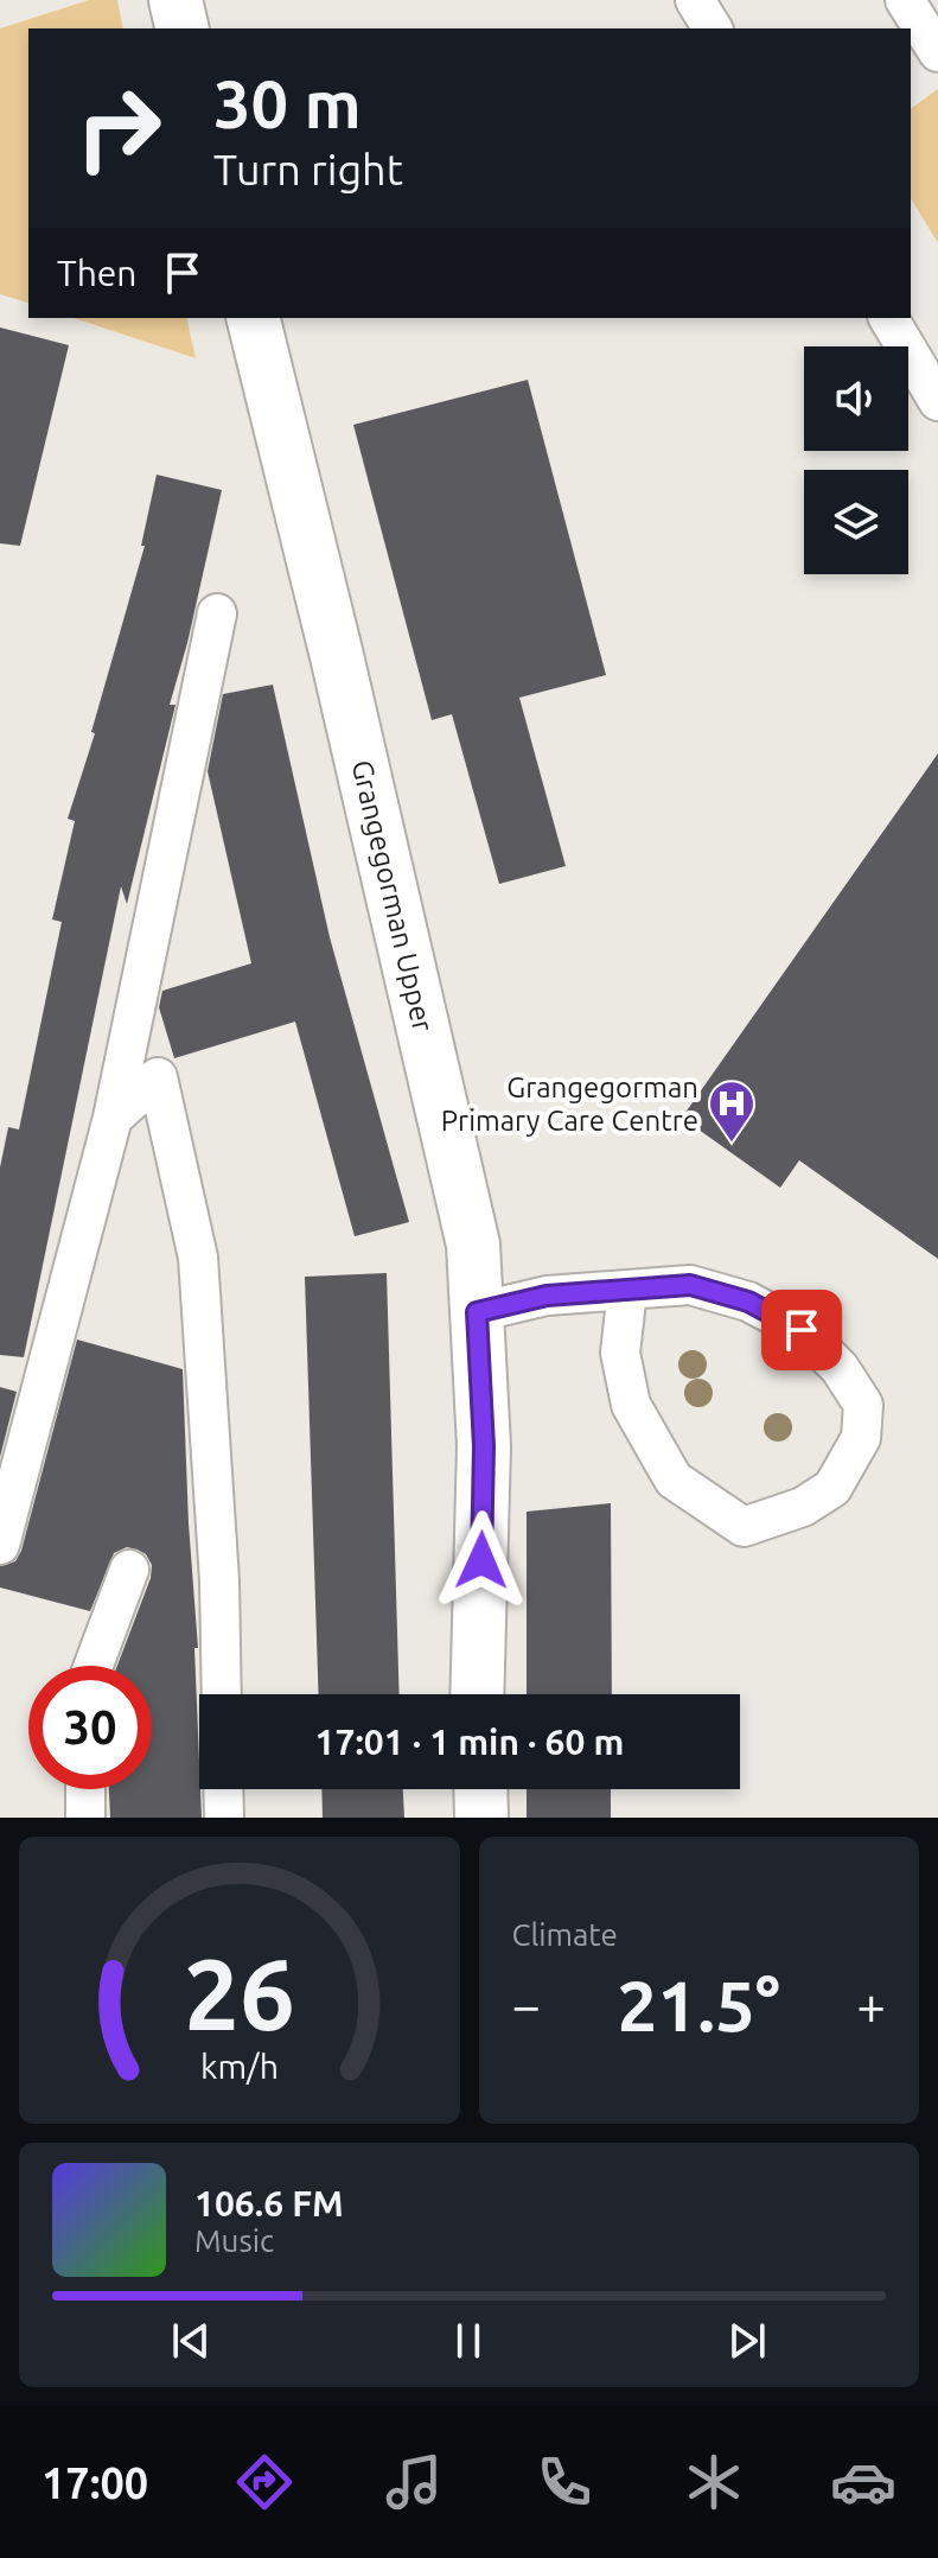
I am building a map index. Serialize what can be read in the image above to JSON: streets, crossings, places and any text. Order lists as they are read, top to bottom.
{
  "streets": {
    "street": ["Grangegorman Upper"]
  },
  "places": {
    "hospital": ["Grangegorman Primary Care Centre"]
  },
  "page": {
    "turn": ["30 m", "Turn right"],
    "then": "Then",
    "limit": "30",
    "trip": "17:01 · 1 min · 60 m",
    "tile": "Climate",
    "heat": ["−", "21.5°", "+"],
    "song": ["106.6 FM", "Music"],
    "tabs": "17:00",
    "gauge": ["26", "km/h"]
  }
}
